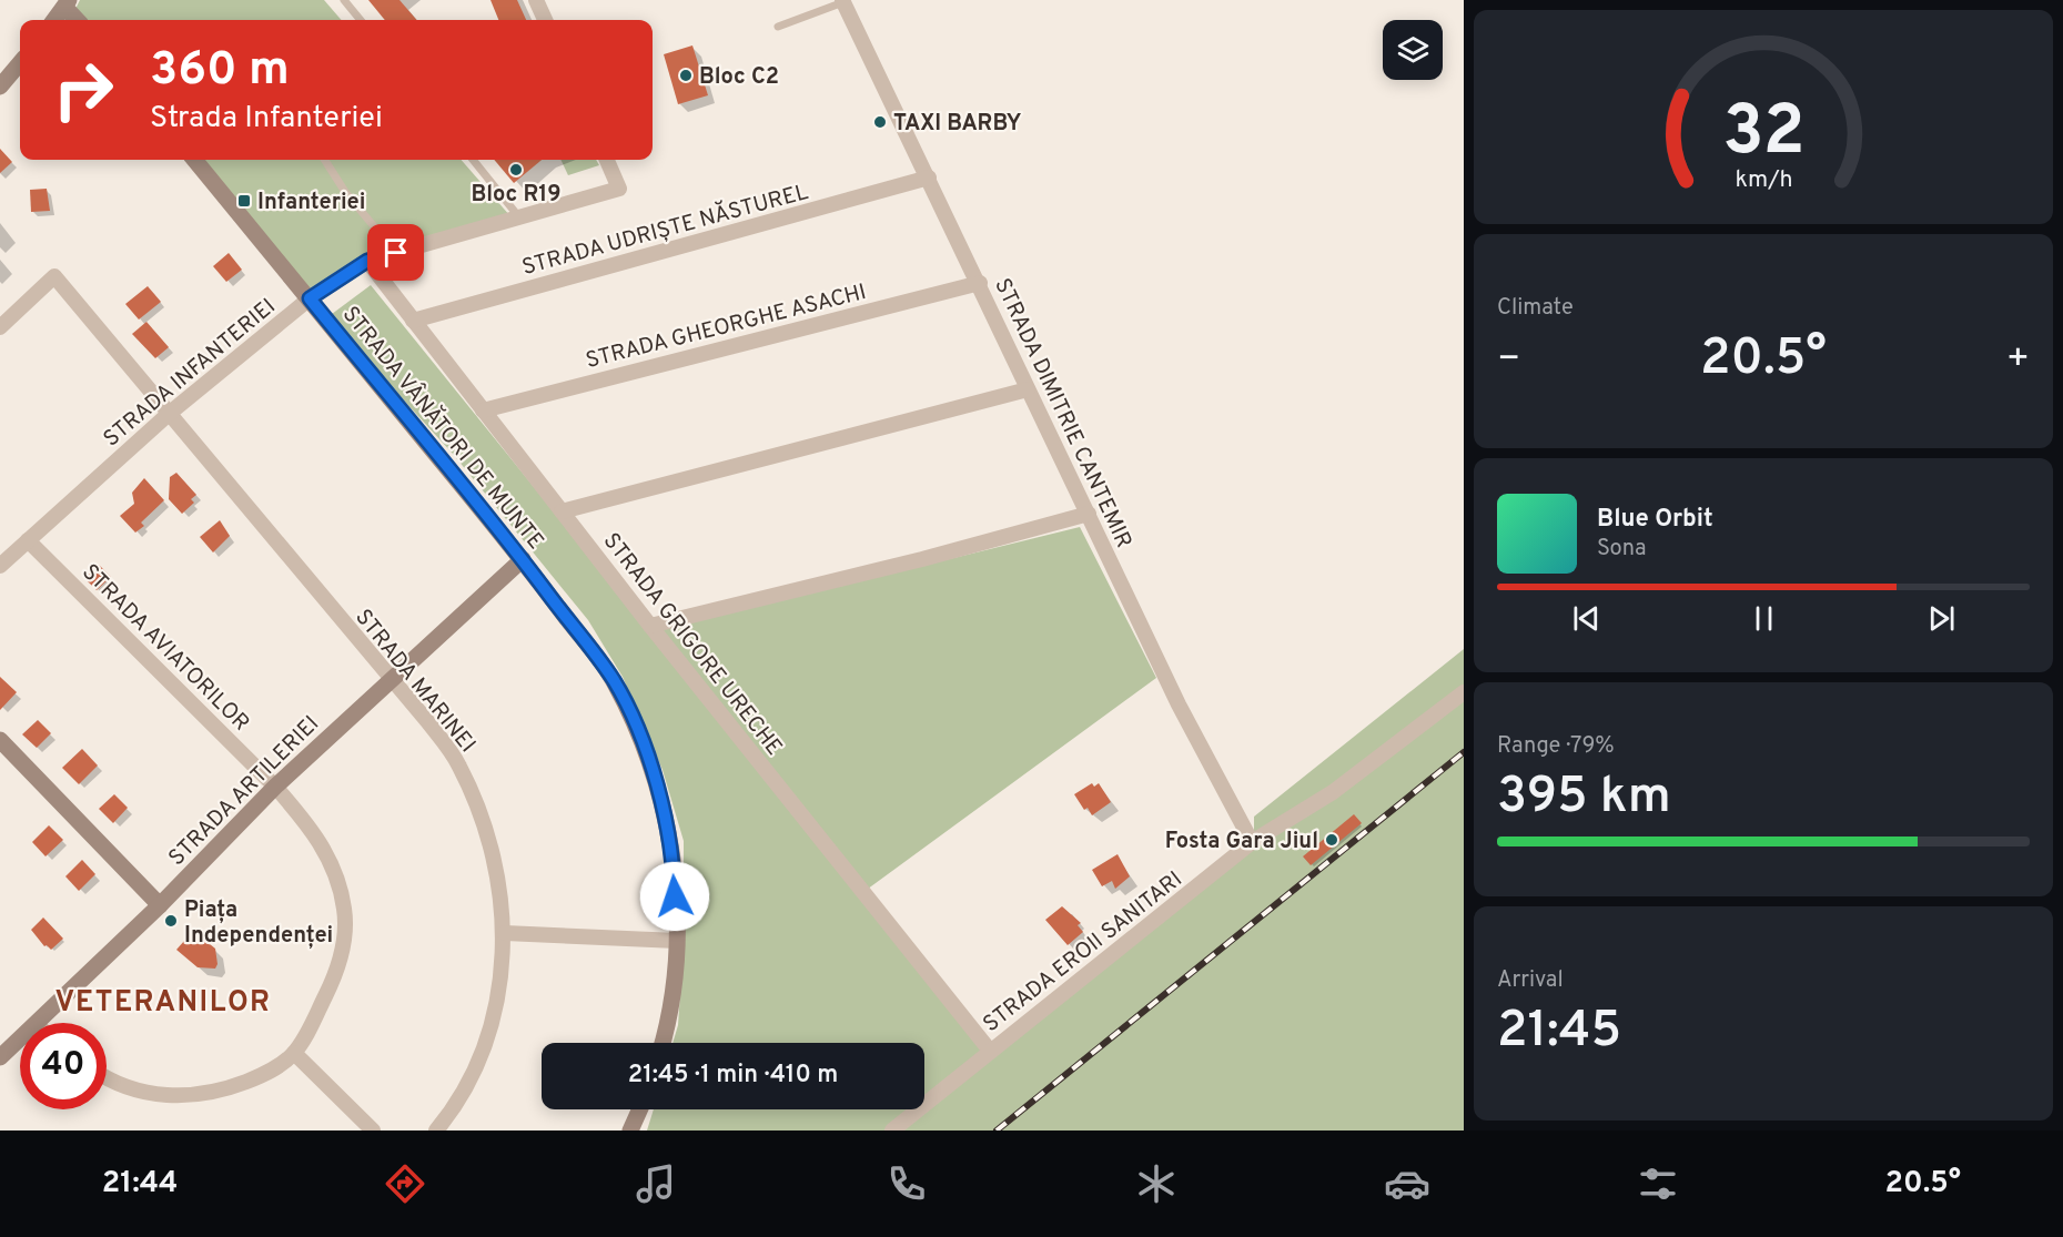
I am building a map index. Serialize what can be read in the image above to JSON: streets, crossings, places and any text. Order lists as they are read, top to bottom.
{
  "streets": {
    "street": [
      "STRADA UDRIȘTE NĂSTUREL",
      "STRADA GHEORGHE ASACHI",
      "STRADA INFANTERIEI",
      "STRADA DIMITRIE CANTEMIR",
      "STRADA VÂNĂTORI DE MUNTE",
      "STRADA GRIGORE URECHE",
      "STRADA AVIATORILOR",
      "STRADA MARINEI",
      "STRADA ARTILERIEI",
      "STRADA EROII SANITARI"
    ]
  },
  "crossings": [
    ["STRADA UDRIȘTE NĂSTUREL", "STRADA DIMITRIE CANTEMIR"],
    ["STRADA UDRIȘTE NĂSTUREL", "STRADA GRIGORE URECHE"],
    ["STRADA GHEORGHE ASACHI", "STRADA DIMITRIE CANTEMIR"],
    ["STRADA GHEORGHE ASACHI", "STRADA GRIGORE URECHE"],
    ["STRADA INFANTERIEI", "STRADA VÂNĂTORI DE MUNTE"],
    ["STRADA INFANTERIEI", "STRADA GRIGORE URECHE"],
    ["STRADA INFANTERIEI", "STRADA AVIATORILOR"],
    ["STRADA INFANTERIEI", "STRADA MARINEI"],
    ["STRADA DIMITRIE CANTEMIR", "STRADA EROII SANITARI"],
    ["STRADA VÂNĂTORI DE MUNTE", "STRADA ARTILERIEI"],
    ["STRADA GRIGORE URECHE", "STRADA EROII SANITARI"],
    ["STRADA AVIATORILOR", "STRADA ARTILERIEI"],
    ["STRADA MARINEI", "STRADA ARTILERIEI"]
  ],
  "districts": ["VETERANILOR"],
  "places": {
    "other": [
      "Bloc C2",
      "TAXI BARBY",
      "Bloc R19",
      "Fosta Gara Jiul",
      "Piața Independenței"
    ],
    "transit": ["Infanteriei"]
  },
  "page": {
    "turn": ["360 m", "Strada Infanteriei"],
    "tile": [
      "Climate",
      ["Range · 79%", "395 km"],
      ["Arrival", "21:45"]
    ],
    "heat": ["−", "20.5°", "+"],
    "song": ["Blue Orbit", "Sona"],
    "limit": "40",
    "trip": "21:45 · 1 min · 410 m",
    "tabs": ["21:44", "20.5°"],
    "gauge": ["32", "km/h"]
  }
}
